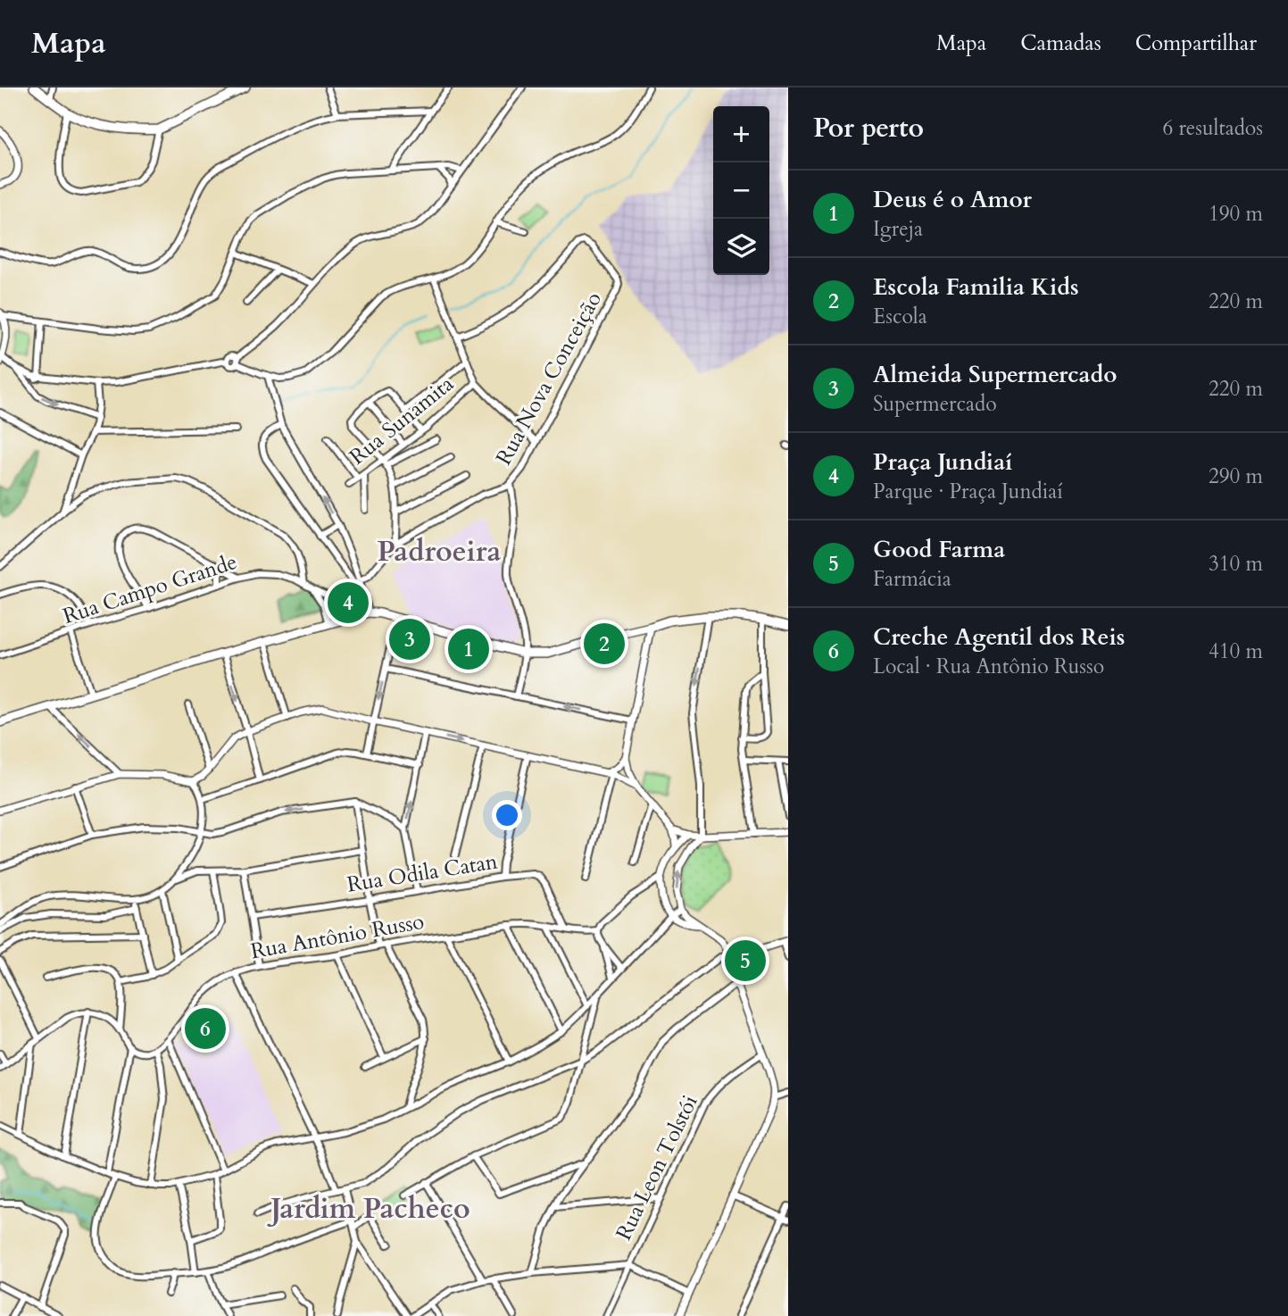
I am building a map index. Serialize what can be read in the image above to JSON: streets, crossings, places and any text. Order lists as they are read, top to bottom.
{
  "streets": {
    "street": [
      "Rua Nova Conceição",
      "Rua Sunamita",
      "Rua Campo Grande",
      "Rua Odila Catan",
      "Rua Antônio Russo",
      "Rua Leon Tolstói"
    ]
  },
  "crossings": [
    ["Rua Odila Catan", "Rua Antônio Russo"]
  ],
  "districts": ["Padroeira", "Jardim Pacheco"],
  "page": {
    "header": "Mapa",
    "nav": ["Mapa", "Camadas", "Compartilhar"],
    "heading": ["Por perto", "6 resultados"],
    "map_buttons": ["+", "−"],
    "list": [
      {
        "mark": "1",
        "name": "Deus é o Amor",
        "note": "Igreja",
        "value": "190 m"
      },
      {
        "mark": "2",
        "name": "Escola Familia Kids",
        "note": "Escola",
        "value": "220 m"
      },
      {
        "mark": "3",
        "name": "Almeida Supermercado",
        "note": "Supermercado",
        "value": "220 m"
      },
      {
        "mark": "4",
        "name": "Praça Jundiaí",
        "note": "Parque · Praça Jundiaí",
        "value": "290 m"
      },
      {
        "mark": "5",
        "name": "Good Farma",
        "note": "Farmácia",
        "value": "310 m"
      },
      {
        "mark": "6",
        "name": "Creche Agentil dos Reis",
        "note": "Local · Rua Antônio Russo",
        "value": "410 m"
      }
    ],
    "pins": [
      "4",
      "3",
      "2",
      "1",
      "5",
      "6"
    ]
  }
}
